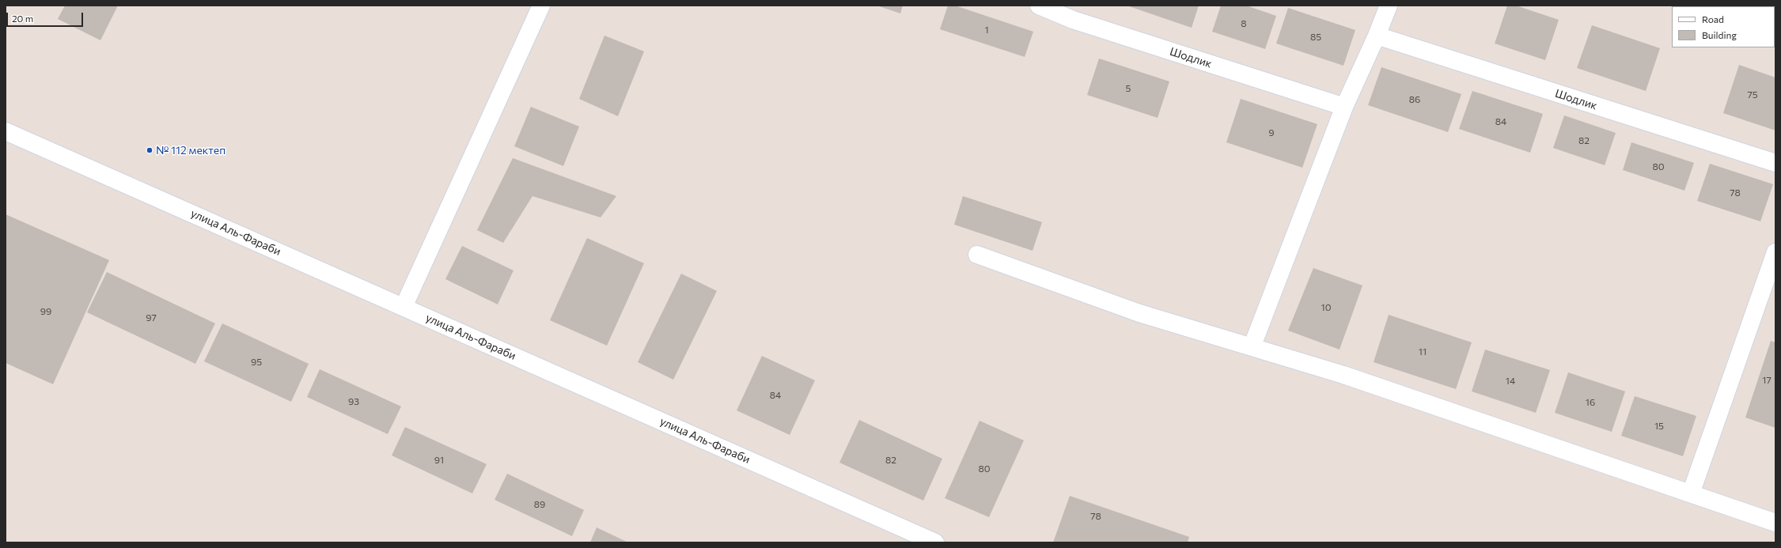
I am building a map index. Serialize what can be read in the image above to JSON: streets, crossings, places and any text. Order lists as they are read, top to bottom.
{
  "streets": {
    "street": ["Шодлик", "улица Аль-Фараби"]
  },
  "places": ["№ 112 мектеп"],
  "house_numbers": [
    "8",
    "1",
    "85",
    "5",
    "75",
    "86",
    "84",
    "9",
    "82",
    "80",
    "78",
    "10",
    "99",
    "97",
    "11",
    "95",
    "17",
    "14",
    "84",
    "93",
    "16",
    "15",
    "91",
    "82",
    "80",
    "89",
    "78"
  ],
  "legend": ["Road", "Building"],
  "scale_bar": "20 m"
}
